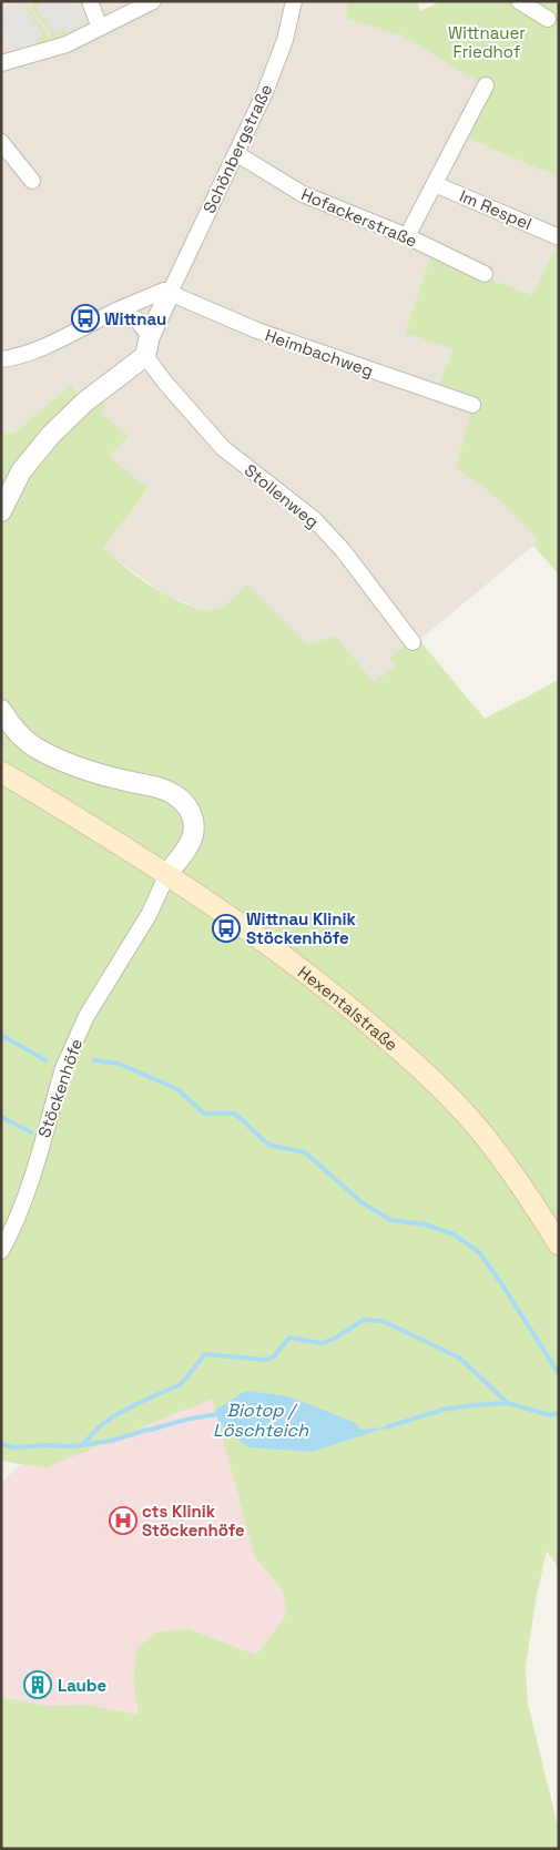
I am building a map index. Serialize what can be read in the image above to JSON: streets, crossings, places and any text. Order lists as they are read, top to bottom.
{
  "streets": {
    "main road": ["Hexentalstraße"],
    "street": [
      "Schönbergstraße",
      "Im Respel",
      "Hofackerstraße",
      "Heimbachweg",
      "Stollenweg",
      "Stöckenhöfe"
    ]
  },
  "crossings": [
    ["Schönbergstraße", "Hofackerstraße"],
    ["Schönbergstraße", "Heimbachweg"],
    ["Hexentalstraße", "Stöckenhöfe"]
  ],
  "water": ["Biotop / Löschteich"],
  "parks": ["Wittnauer Friedhof"],
  "places": {
    "bus stop": ["Wittnau", "Wittnau Klinik Stöckenhöfe"],
    "hospital": ["cts Klinik Stöckenhöfe"],
    "building": ["Laube"]
  }
}
